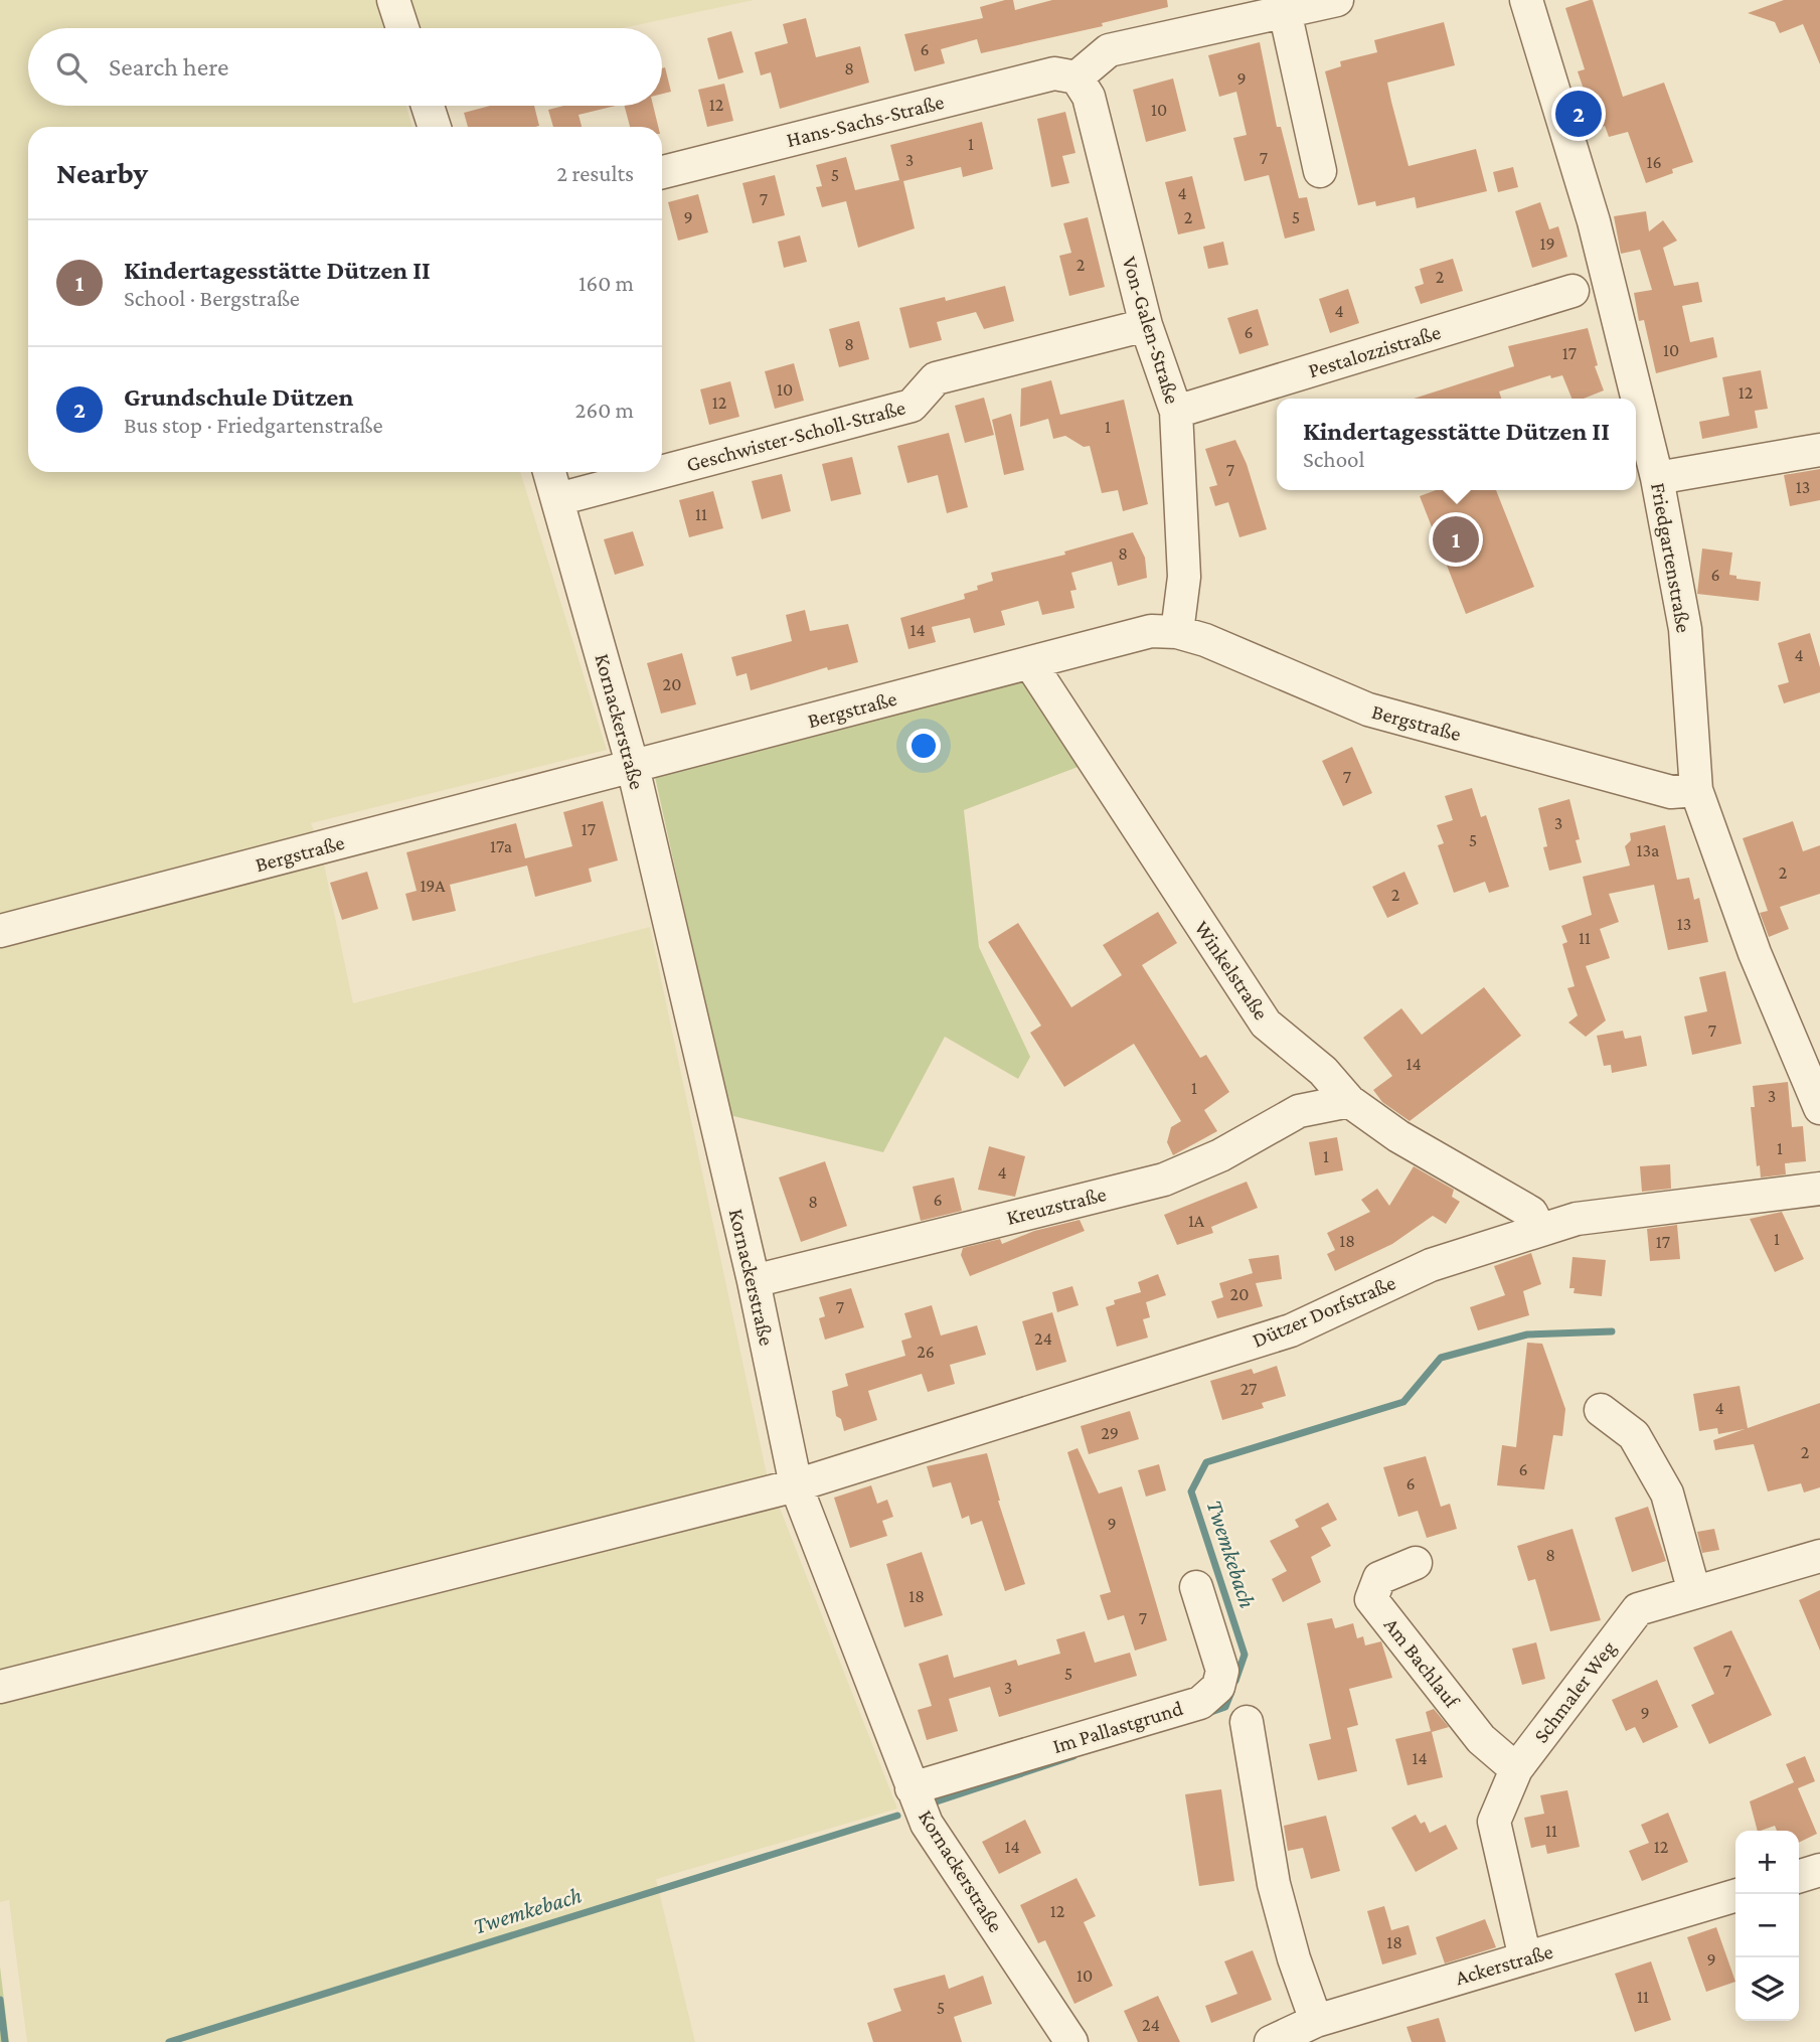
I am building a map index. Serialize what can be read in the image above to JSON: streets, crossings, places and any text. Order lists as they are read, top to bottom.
{
  "streets": {
    "street": [
      "Hans-Sachs-Straße",
      "Von-Galen-Straße",
      "Pestalozzistraße",
      "Geschwister-Scholl-Straße",
      "Friedgartenstraße",
      "Bergstraße",
      "Kornackerstraße",
      "Winkelstraße",
      "Kreuzstraße",
      "Dützer Dorfstraße",
      "Am Bachlauf",
      "Schmaler Weg",
      "Im Pallastgrund",
      "Ackerstraße"
    ]
  },
  "crossings": [
    ["Hans-Sachs-Straße", "Von-Galen-Straße"],
    ["Von-Galen-Straße", "Pestalozzistraße"],
    ["Von-Galen-Straße", "Geschwister-Scholl-Straße"],
    ["Von-Galen-Straße", "Bergstraße"],
    ["Geschwister-Scholl-Straße", "Kornackerstraße"],
    ["Friedgartenstraße", "Bergstraße"],
    ["Bergstraße", "Kornackerstraße"],
    ["Bergstraße", "Winkelstraße"],
    ["Kornackerstraße", "Kreuzstraße"],
    ["Kornackerstraße", "Dützer Dorfstraße"],
    ["Kornackerstraße", "Im Pallastgrund"],
    ["Winkelstraße", "Kreuzstraße"],
    ["Winkelstraße", "Dützer Dorfstraße"],
    ["Am Bachlauf", "Schmaler Weg"],
    ["Schmaler Weg", "Ackerstraße"]
  ],
  "water": ["Twemkebach"],
  "house_numbers": [
    "6",
    "8",
    "9",
    "12",
    "10",
    "1",
    "7",
    "3",
    "16",
    "5",
    "4",
    "7",
    "9",
    "2",
    "5",
    "19",
    "2",
    "2",
    "4",
    "6",
    "8",
    "10",
    "17",
    "10",
    "12",
    "12",
    "1",
    "7",
    "13",
    "11",
    "8",
    "6",
    "14",
    "4",
    "20",
    "7",
    "3",
    "17",
    "5",
    "17a",
    "13a",
    "2",
    "19A",
    "2",
    "13",
    "11",
    "7",
    "14",
    "1",
    "3",
    "1",
    "1",
    "4",
    "6",
    "8",
    "1A",
    "1",
    "18",
    "17",
    "20",
    "7",
    "24",
    "26",
    "27",
    "4",
    "29",
    "2",
    "6",
    "6",
    "9",
    "8",
    "18",
    "7",
    "7",
    "5",
    "3",
    "9",
    "14",
    "11",
    "14",
    "12",
    "12",
    "18",
    "9",
    "10",
    "11",
    "5",
    "24"
  ],
  "page": {
    "search": "Search here",
    "pins": ["2", "1"],
    "heading": ["Nearby", "2 results"],
    "list": [
      {
        "mark": "1",
        "name": "Kindertagesstätte Dützen II",
        "note": "School · Bergstraße",
        "value": "160 m"
      },
      {
        "mark": "2",
        "name": "Grundschule Dützen",
        "note": "Bus stop · Friedgartenstraße",
        "value": "260 m"
      }
    ],
    "popup": ["Kindertagesstätte Dützen II", "School"],
    "map_buttons": ["+", "−"]
  }
}
